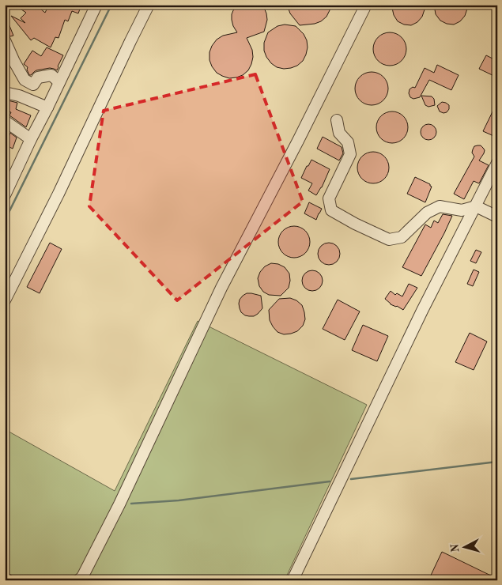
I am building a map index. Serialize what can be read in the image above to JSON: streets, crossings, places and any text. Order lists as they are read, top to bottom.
{
  "north": "left"
}
